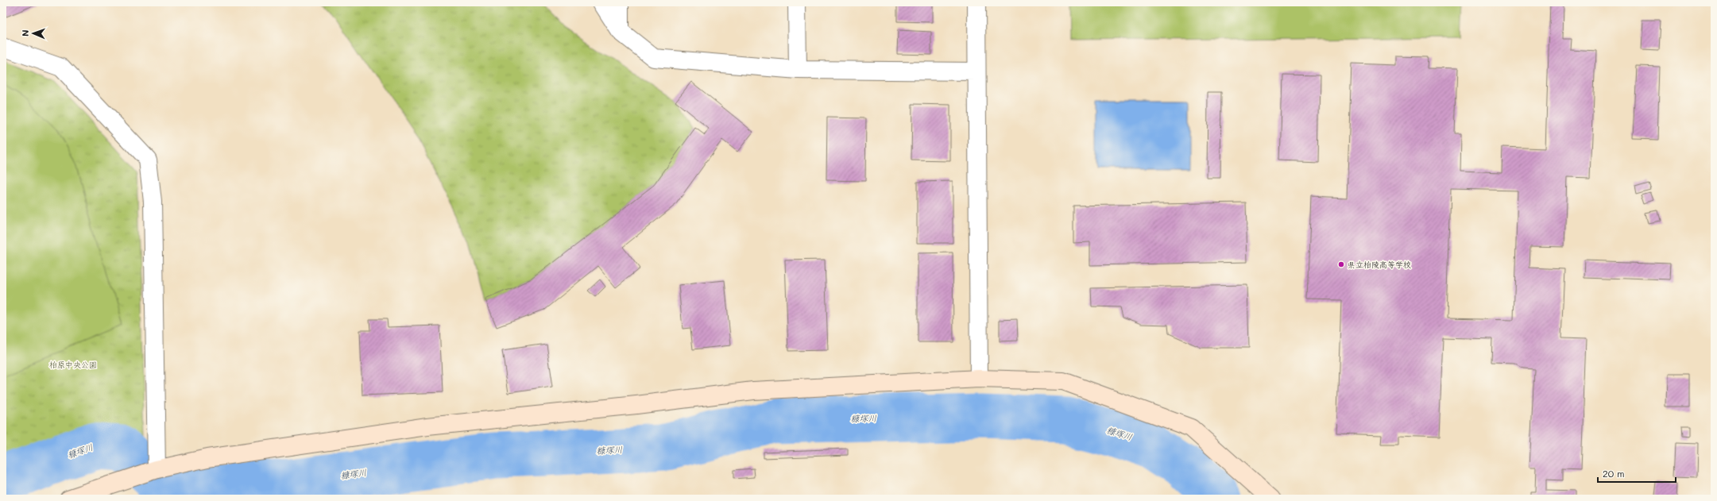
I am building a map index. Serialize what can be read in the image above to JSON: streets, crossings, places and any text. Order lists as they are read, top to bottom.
{
  "water": ["糠塚川"],
  "parks": ["柏原中央公園"],
  "places": ["県立柏陵高等学校"],
  "scale_bar": "20 m",
  "north": "left"
}
